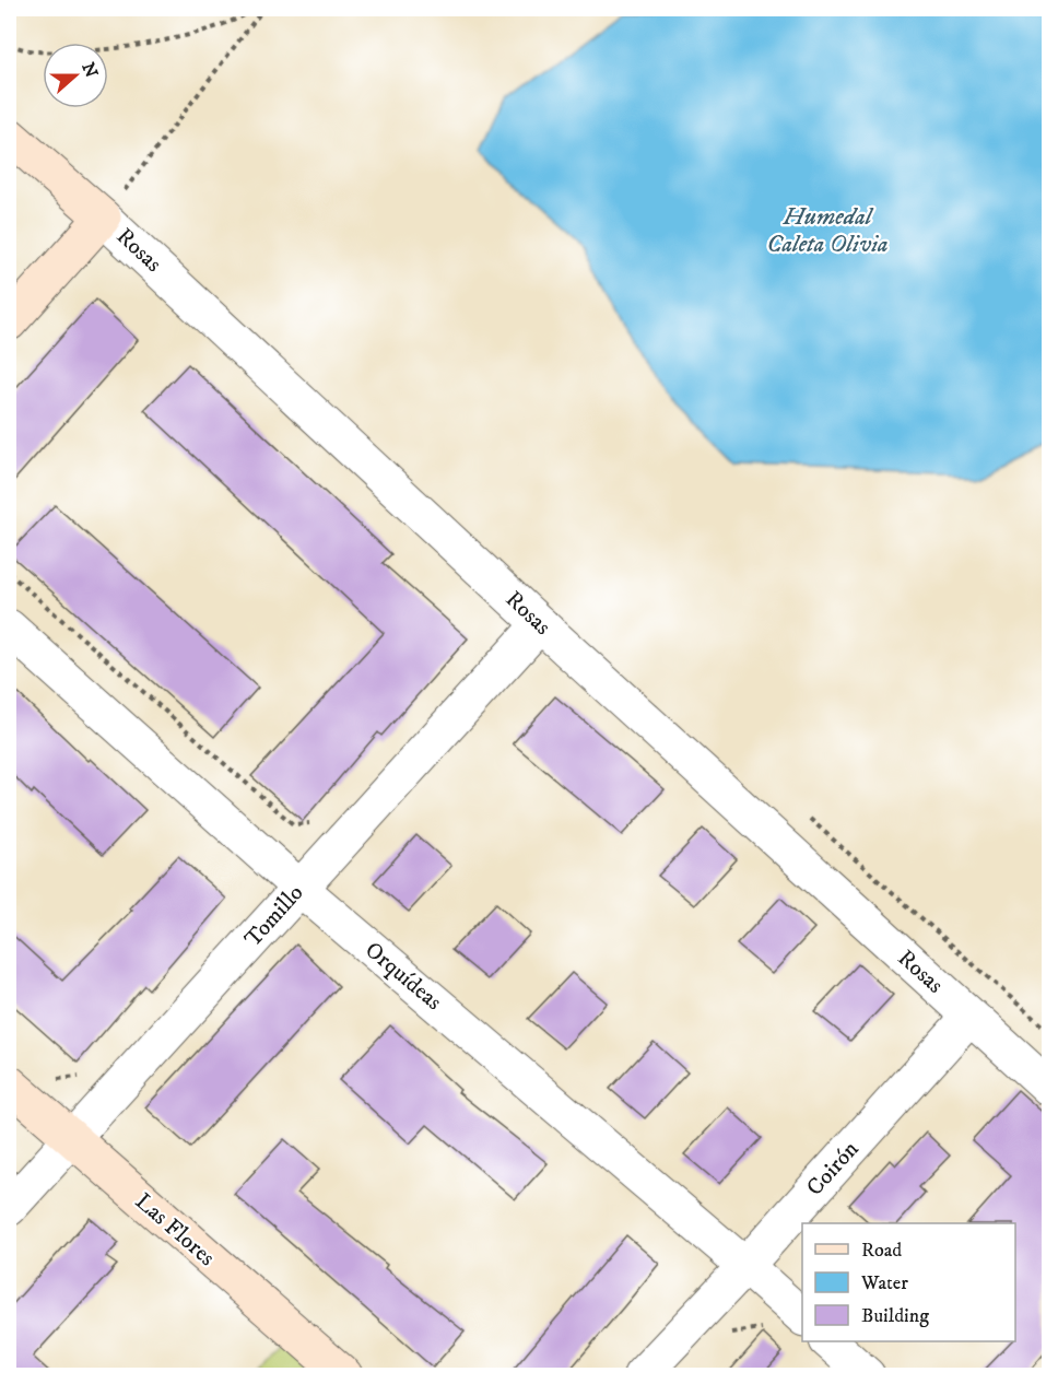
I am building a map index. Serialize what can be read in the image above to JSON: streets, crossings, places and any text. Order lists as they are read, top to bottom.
{
  "streets": {
    "street": [
      "Rosas",
      "Tomillo",
      "Orquídeas",
      "Coirón",
      "Las Flores"
    ]
  },
  "crossings": [
    ["Rosas", "Tomillo"],
    ["Rosas", "Coirón"],
    ["Tomillo", "Orquídeas"],
    ["Tomillo", "Las Flores"],
    ["Orquídeas", "Coirón"]
  ],
  "water": ["Humedal Caleta Olivia"],
  "legend": ["Road", "Water", "Building"],
  "north": "right"
}
